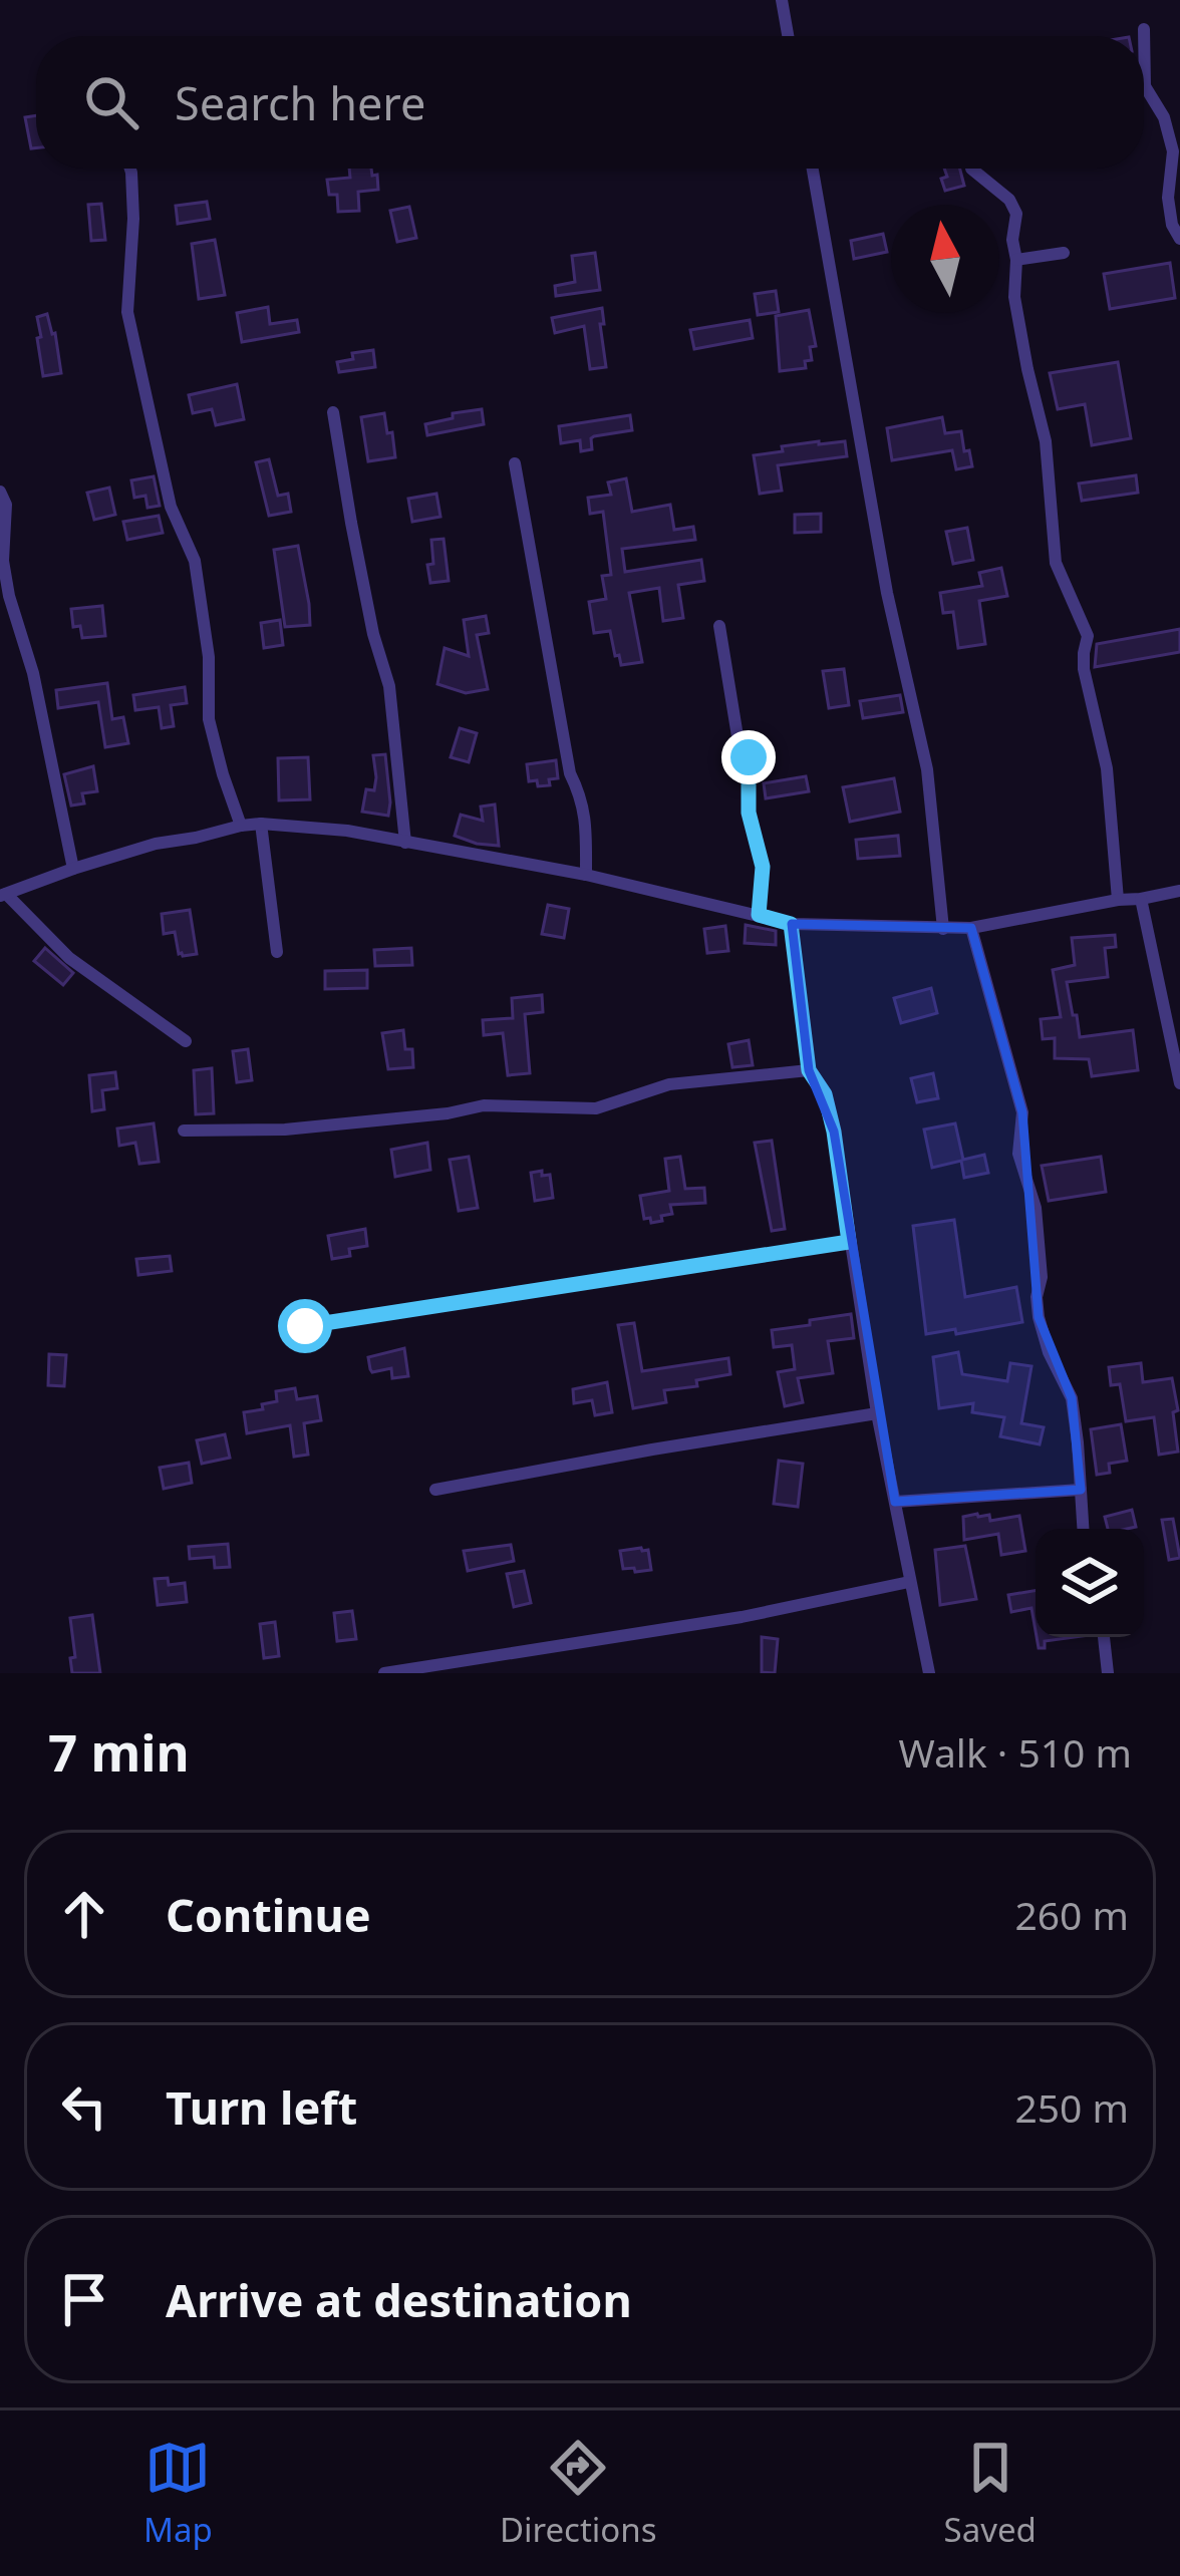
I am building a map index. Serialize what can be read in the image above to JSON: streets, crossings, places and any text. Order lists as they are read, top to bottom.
{
  "north": "top",
  "page": {
    "search": "Search here",
    "heading": ["7 min", "Walk · 510 m"],
    "list": [
      ["Continue", "260 m"],
      ["Turn left", "250 m"],
      "Arrive at destination"
    ],
    "nav": ["Map", "Directions", "Saved"]
  }
}
